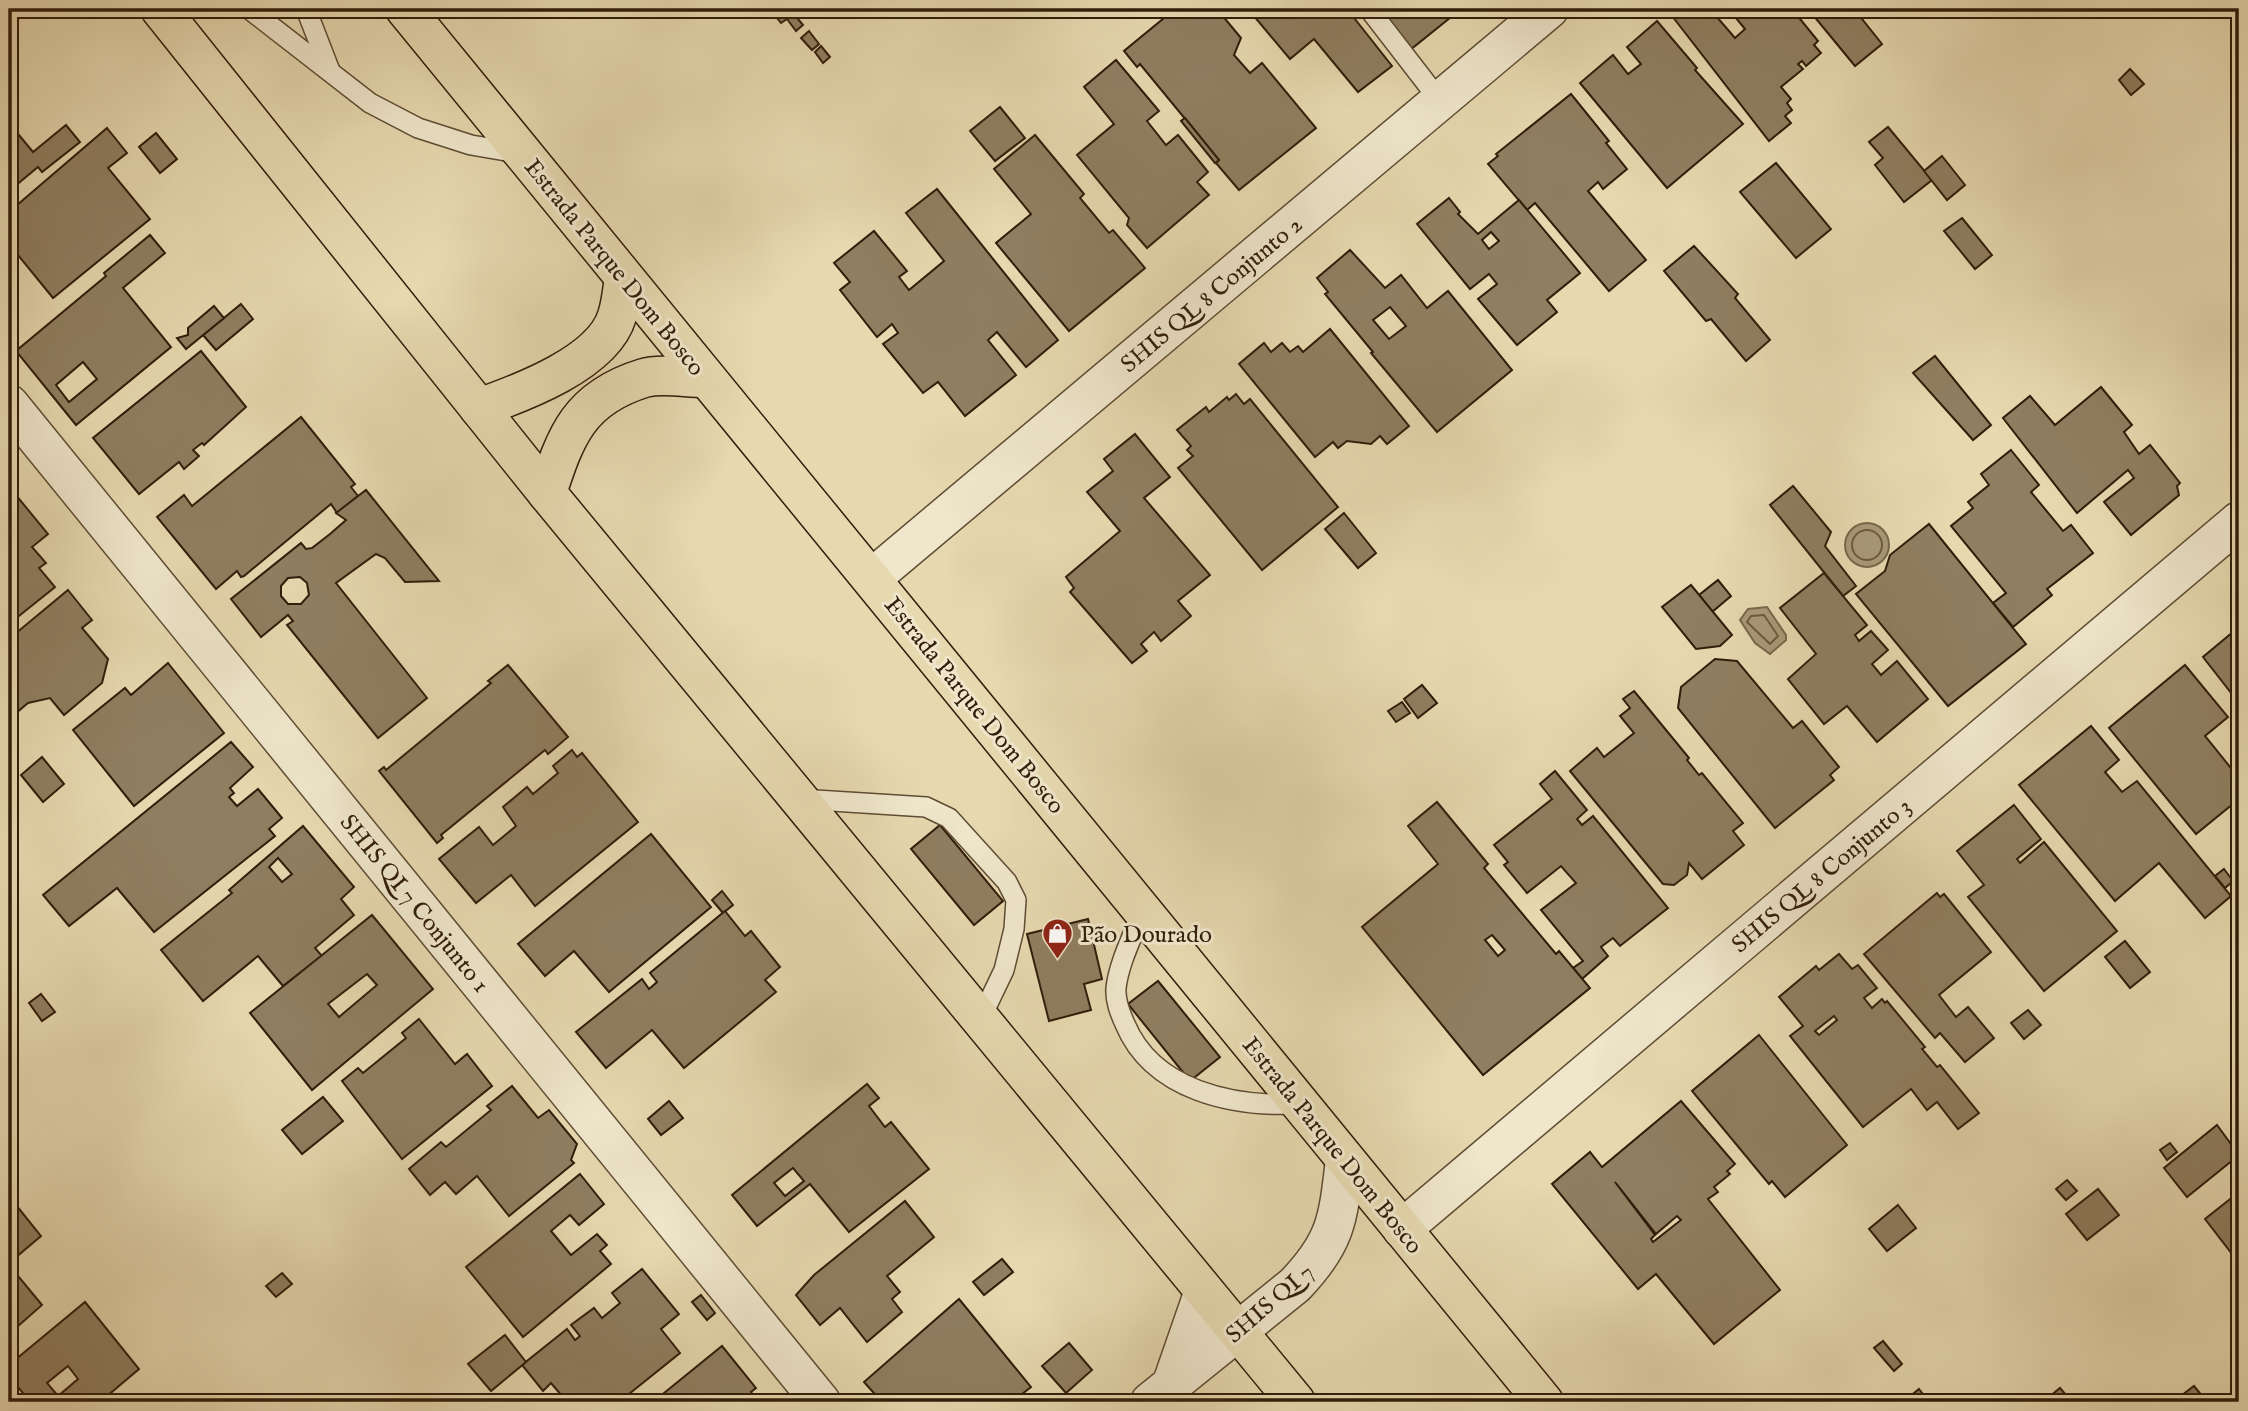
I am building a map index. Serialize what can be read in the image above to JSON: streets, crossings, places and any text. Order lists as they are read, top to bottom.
{
  "streets": {
    "main road": ["Estrada Parque Dom Bosco"],
    "street": [
      "SHIS QL 8 Conjunto 2",
      "SHIS QL 8 Conjunto 3",
      "SHIS QI 7 Conjunto 1",
      "SHIS QI 7"
    ]
  },
  "crossings": [
    ["Estrada Parque Dom Bosco", "SHIS QL 8 Conjunto 2"],
    ["Estrada Parque Dom Bosco", "SHIS QL 8 Conjunto 3"],
    ["Estrada Parque Dom Bosco", "SHIS QI 7"]
  ],
  "places": {
    "shop": ["Pão Dourado"]
  }
}
